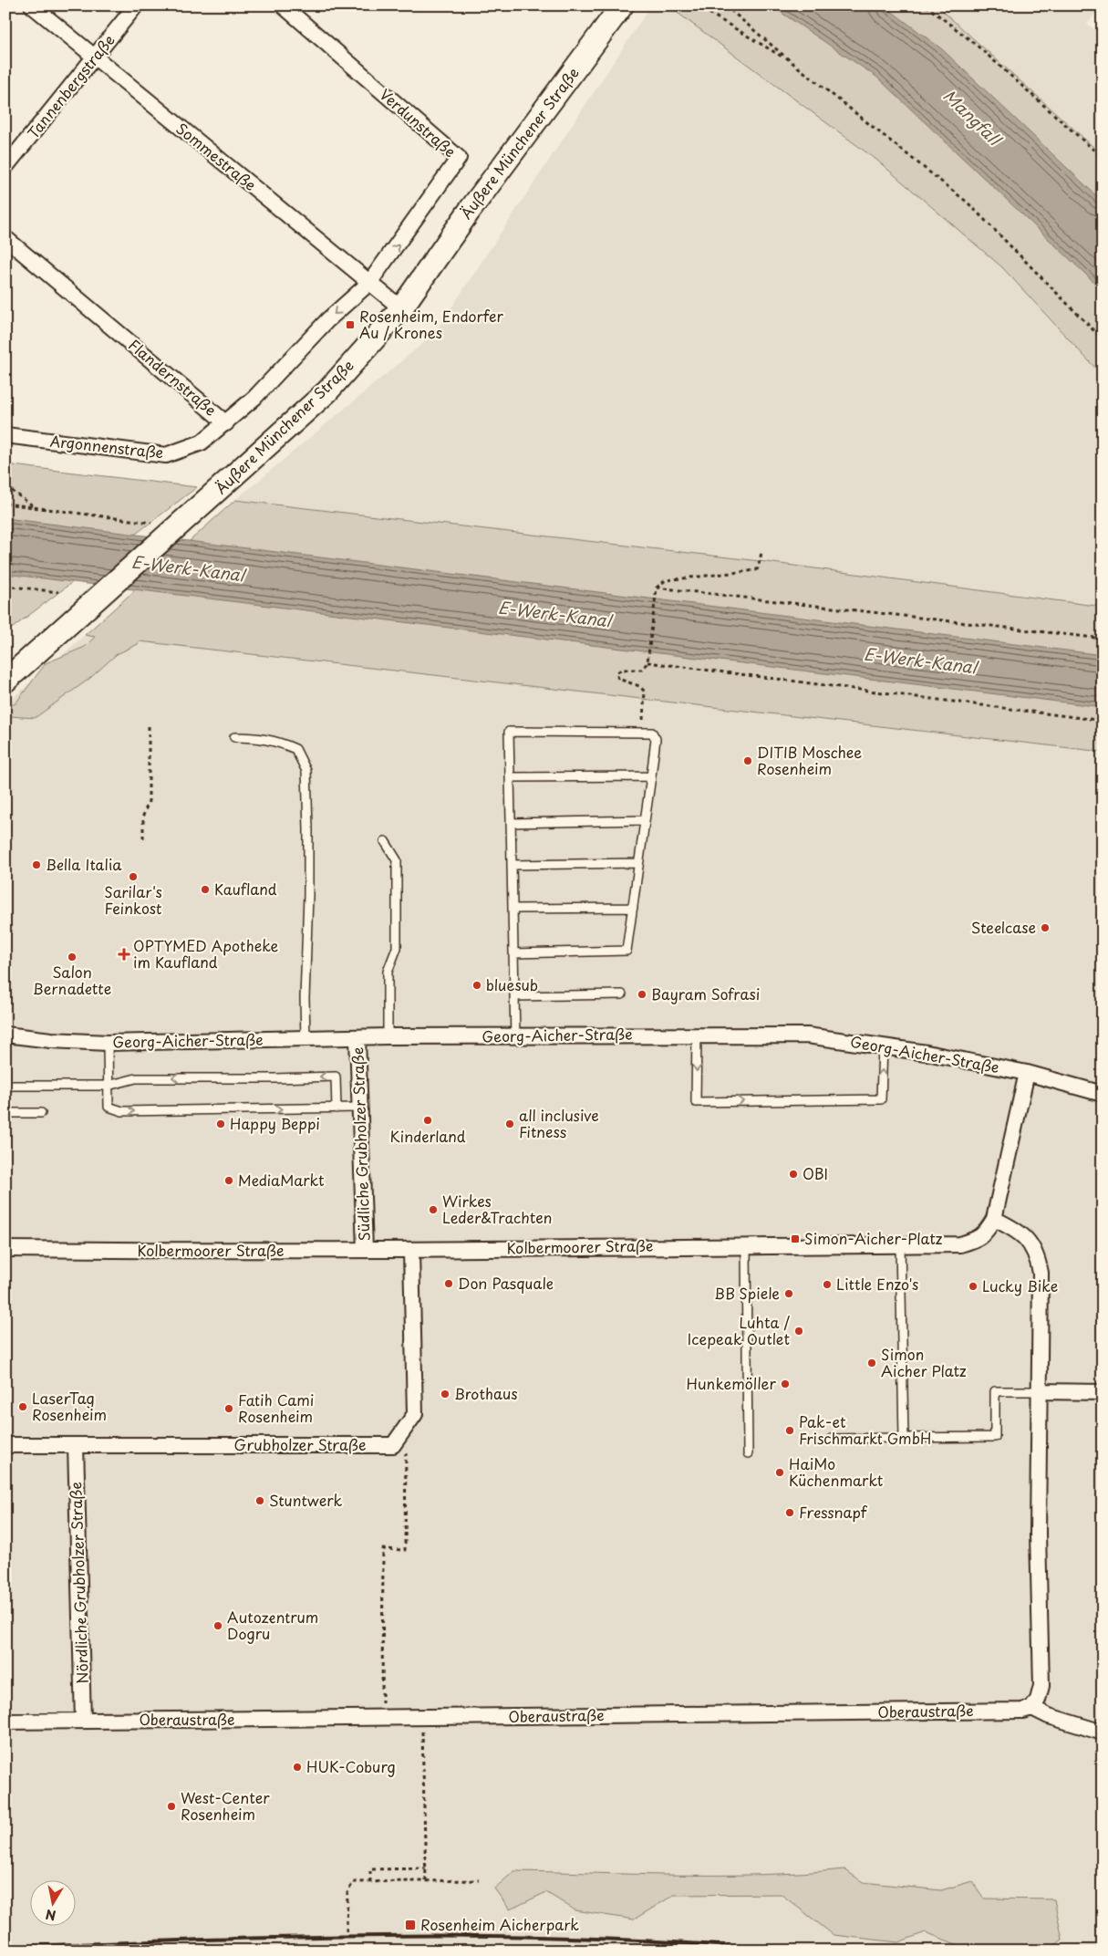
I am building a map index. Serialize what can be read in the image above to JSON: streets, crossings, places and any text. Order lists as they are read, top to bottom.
{
  "streets": {
    "main road": ["Äußere Münchener Straße"],
    "street": [
      "Tannenbergstraße",
      "Verdunstraße",
      "Sommestraße",
      "Flandernstraße",
      "Argonnenstraße",
      "Georg-Aicher-Straße",
      "Südliche Grubholzer Straße",
      "Kolbermoorer Straße",
      "Grubholzer Straße",
      "Nördliche Grubholzer Straße",
      "Oberaustraße"
    ]
  },
  "crossings": [
    ["Tannenbergstraße", "Sommestraße"],
    ["Verdunstraße", "Sommestraße"],
    ["Verdunstraße", "Flandernstraße"],
    ["Äußere Münchener Straße", "Sommestraße"],
    ["Sommestraße", "Flandernstraße"],
    ["Flandernstraße", "Argonnenstraße"],
    ["Georg-Aicher-Straße", "Südliche Grubholzer Straße"],
    ["Georg-Aicher-Straße", "Kolbermoorer Straße"],
    ["Südliche Grubholzer Straße", "Kolbermoorer Straße"],
    ["Kolbermoorer Straße", "Grubholzer Straße"],
    ["Grubholzer Straße", "Nördliche Grubholzer Straße"],
    ["Nördliche Grubholzer Straße", "Oberaustraße"]
  ],
  "one_way": ["Flandernstraße"],
  "water": ["Mangfall", "E-Werk-Kanal"],
  "places": {
    "transit": ["Rosenheim, Endorfer Au / Krones", "Simon-Aicher-Platz", "Rosenheim Aicherpark"],
    "other": [
      "DITIB Moschee Rosenheim",
      "Bella Italia",
      "Sarilar's Feinkost",
      "Kaufland",
      "Steelcase",
      "Salon Bernadette",
      "bluesub",
      "Bayram Sofrasi",
      "Kinderland",
      "Happy Beppi",
      "all inclusive Fitness",
      "OBI",
      "MediaMarkt",
      "Wirkes Leder&Trachten",
      "Don Pasquale",
      "Little Enzo's",
      "Lucky Bike",
      "BB Spiele",
      "Luhta / Icepeak Outlet",
      "Simon Aicher Platz",
      "Hunkemöller",
      "Brothaus",
      "LaserTag Rosenheim",
      "Fatih Cami Rosenheim",
      "Pak-et Frischmarkt GmbH",
      "HaiMo Küchenmarkt",
      "Stuntwerk",
      "Fressnapf",
      "Autozentrum Dogru",
      "HUK-Coburg",
      "West-Center Rosenheim"
    ],
    "health": ["OPTYMED Apotheke im Kaufland"]
  },
  "north": "bottom"
}
